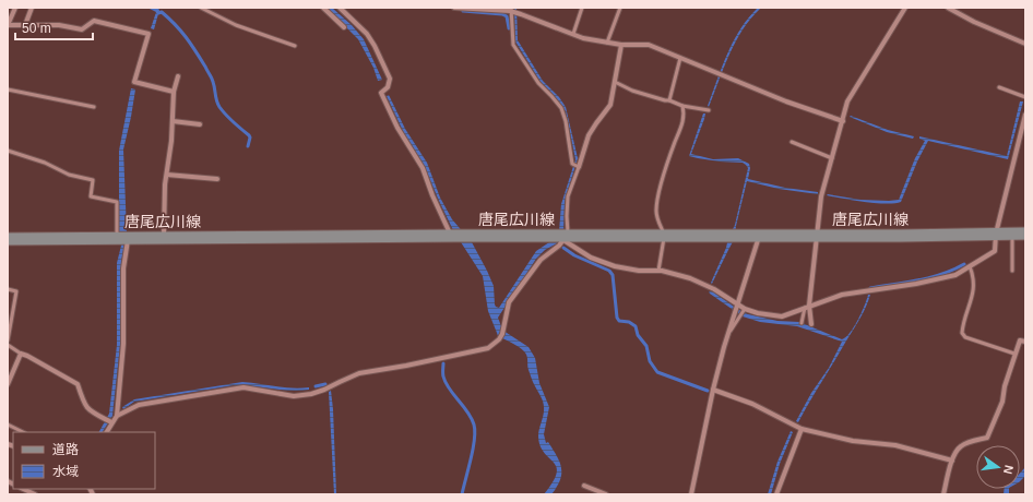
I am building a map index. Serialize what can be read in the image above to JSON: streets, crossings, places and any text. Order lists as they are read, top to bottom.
{
  "streets": {
    "main road": ["唐尾広川線"]
  },
  "legend": ["道路", "水域"],
  "scale_bar": "50 m",
  "north": "right"
}
